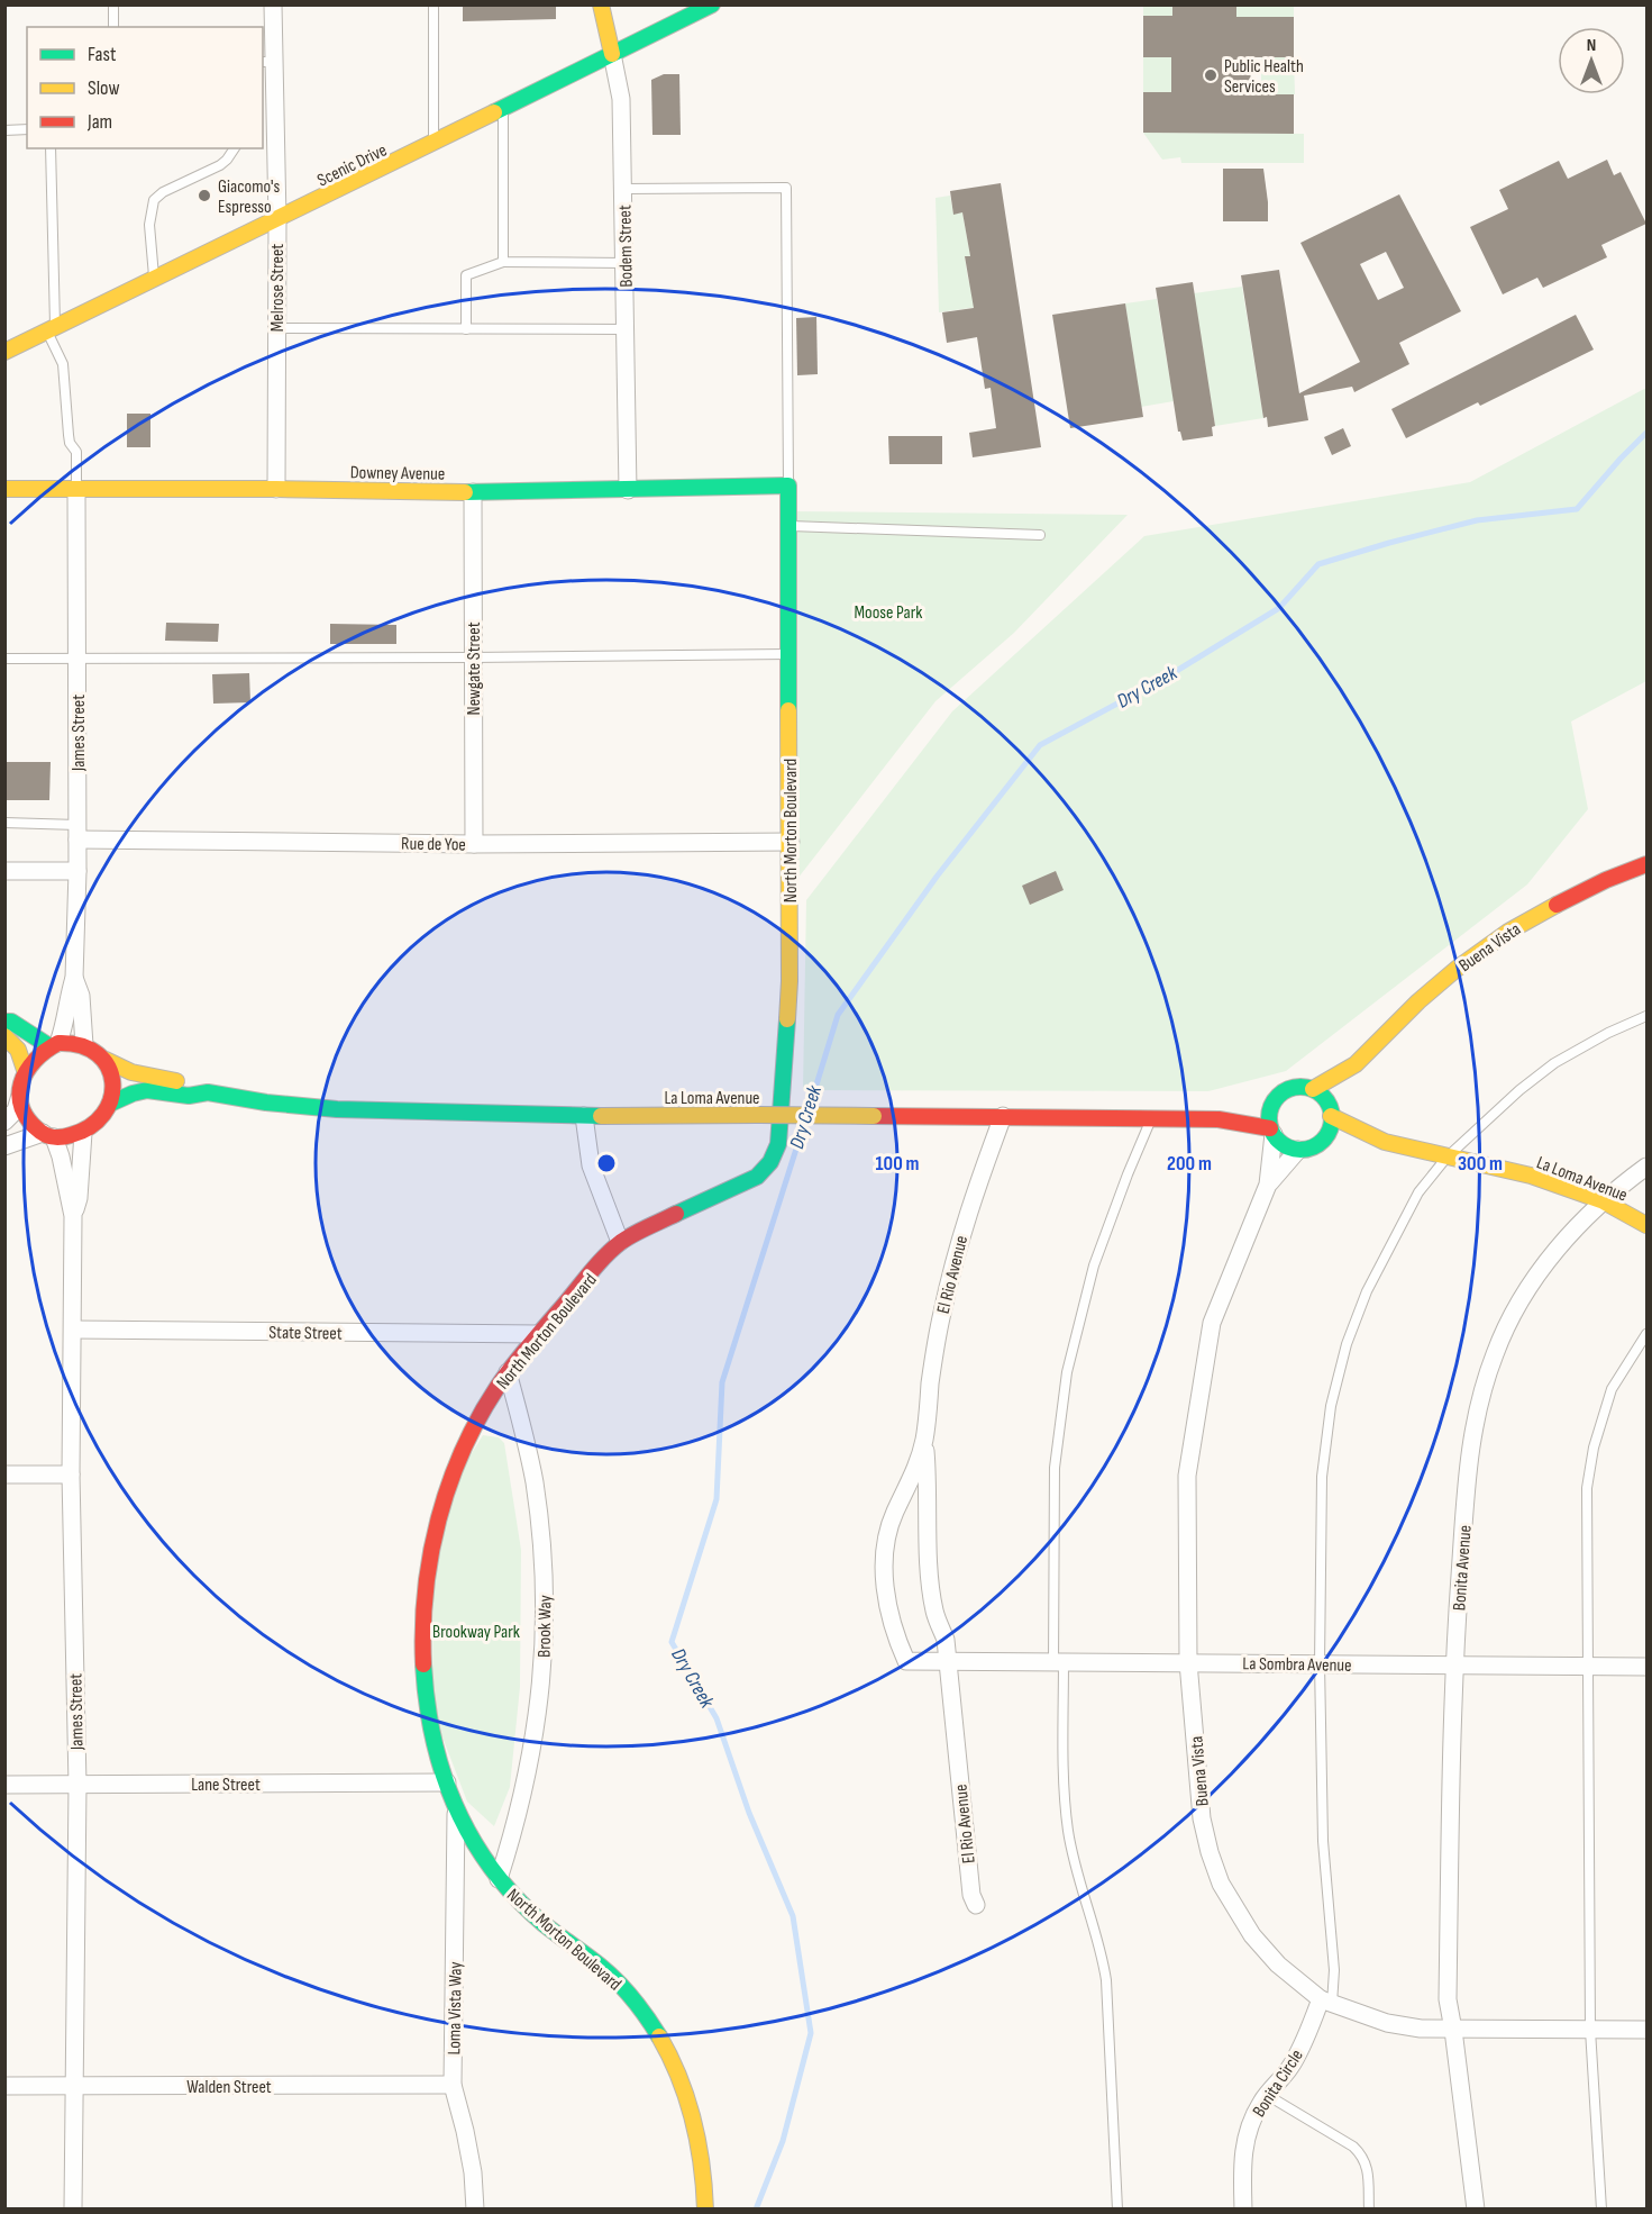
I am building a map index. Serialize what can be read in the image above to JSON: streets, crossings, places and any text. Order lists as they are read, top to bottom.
{
  "streets": {
    "street": [
      "Scenic Drive",
      "Bodem Street",
      "Melrose Street",
      "Downey Avenue",
      "Newgate Street",
      "James Street",
      "North Morton Boulevard",
      "Rue de Yoe",
      "Buena Vista",
      "La Loma Avenue",
      "El Rio Avenue",
      "State Street",
      "Bonita Avenue",
      "Brook Way",
      "La Sombra Avenue",
      "Lane Street",
      "Loma Vista Way",
      "Bonita Circle",
      "Walden Street"
    ]
  },
  "crossings": [
    ["Scenic Drive", "Bodem Street"],
    ["Scenic Drive", "Melrose Street"],
    ["Bodem Street", "Downey Avenue"],
    ["Melrose Street", "Downey Avenue"],
    ["Downey Avenue", "Newgate Street"],
    ["Downey Avenue", "James Street"],
    ["Downey Avenue", "North Morton Boulevard"],
    ["Newgate Street", "Rue de Yoe"],
    ["James Street", "Rue de Yoe"],
    ["James Street", "La Loma Avenue"],
    ["James Street", "State Street"],
    ["James Street", "Lane Street"],
    ["James Street", "Walden Street"],
    ["North Morton Boulevard", "Rue de Yoe"],
    ["North Morton Boulevard", "State Street"],
    ["North Morton Boulevard", "Brook Way"],
    ["North Morton Boulevard", "Lane Street"],
    ["North Morton Boulevard", "Loma Vista Way"],
    ["Buena Vista", "La Loma Avenue"],
    ["Buena Vista", "Bonita Avenue"],
    ["Buena Vista", "La Sombra Avenue"],
    ["Buena Vista", "Bonita Circle"],
    ["La Loma Avenue", "El Rio Avenue"],
    ["La Loma Avenue", "Bonita Avenue"],
    ["El Rio Avenue", "La Sombra Avenue"],
    ["Bonita Avenue", "La Sombra Avenue"],
    ["Loma Vista Way", "Walden Street"]
  ],
  "water": ["Dry Creek"],
  "parks": ["Moose Park", "Brookway Park"],
  "places": ["Public Health Services", "Giacomo's Espresso"],
  "legend": ["Fast", "Slow", "Jam"],
  "north": "top",
  "rings": ["100 m", "200 m", "300 m"]
}
